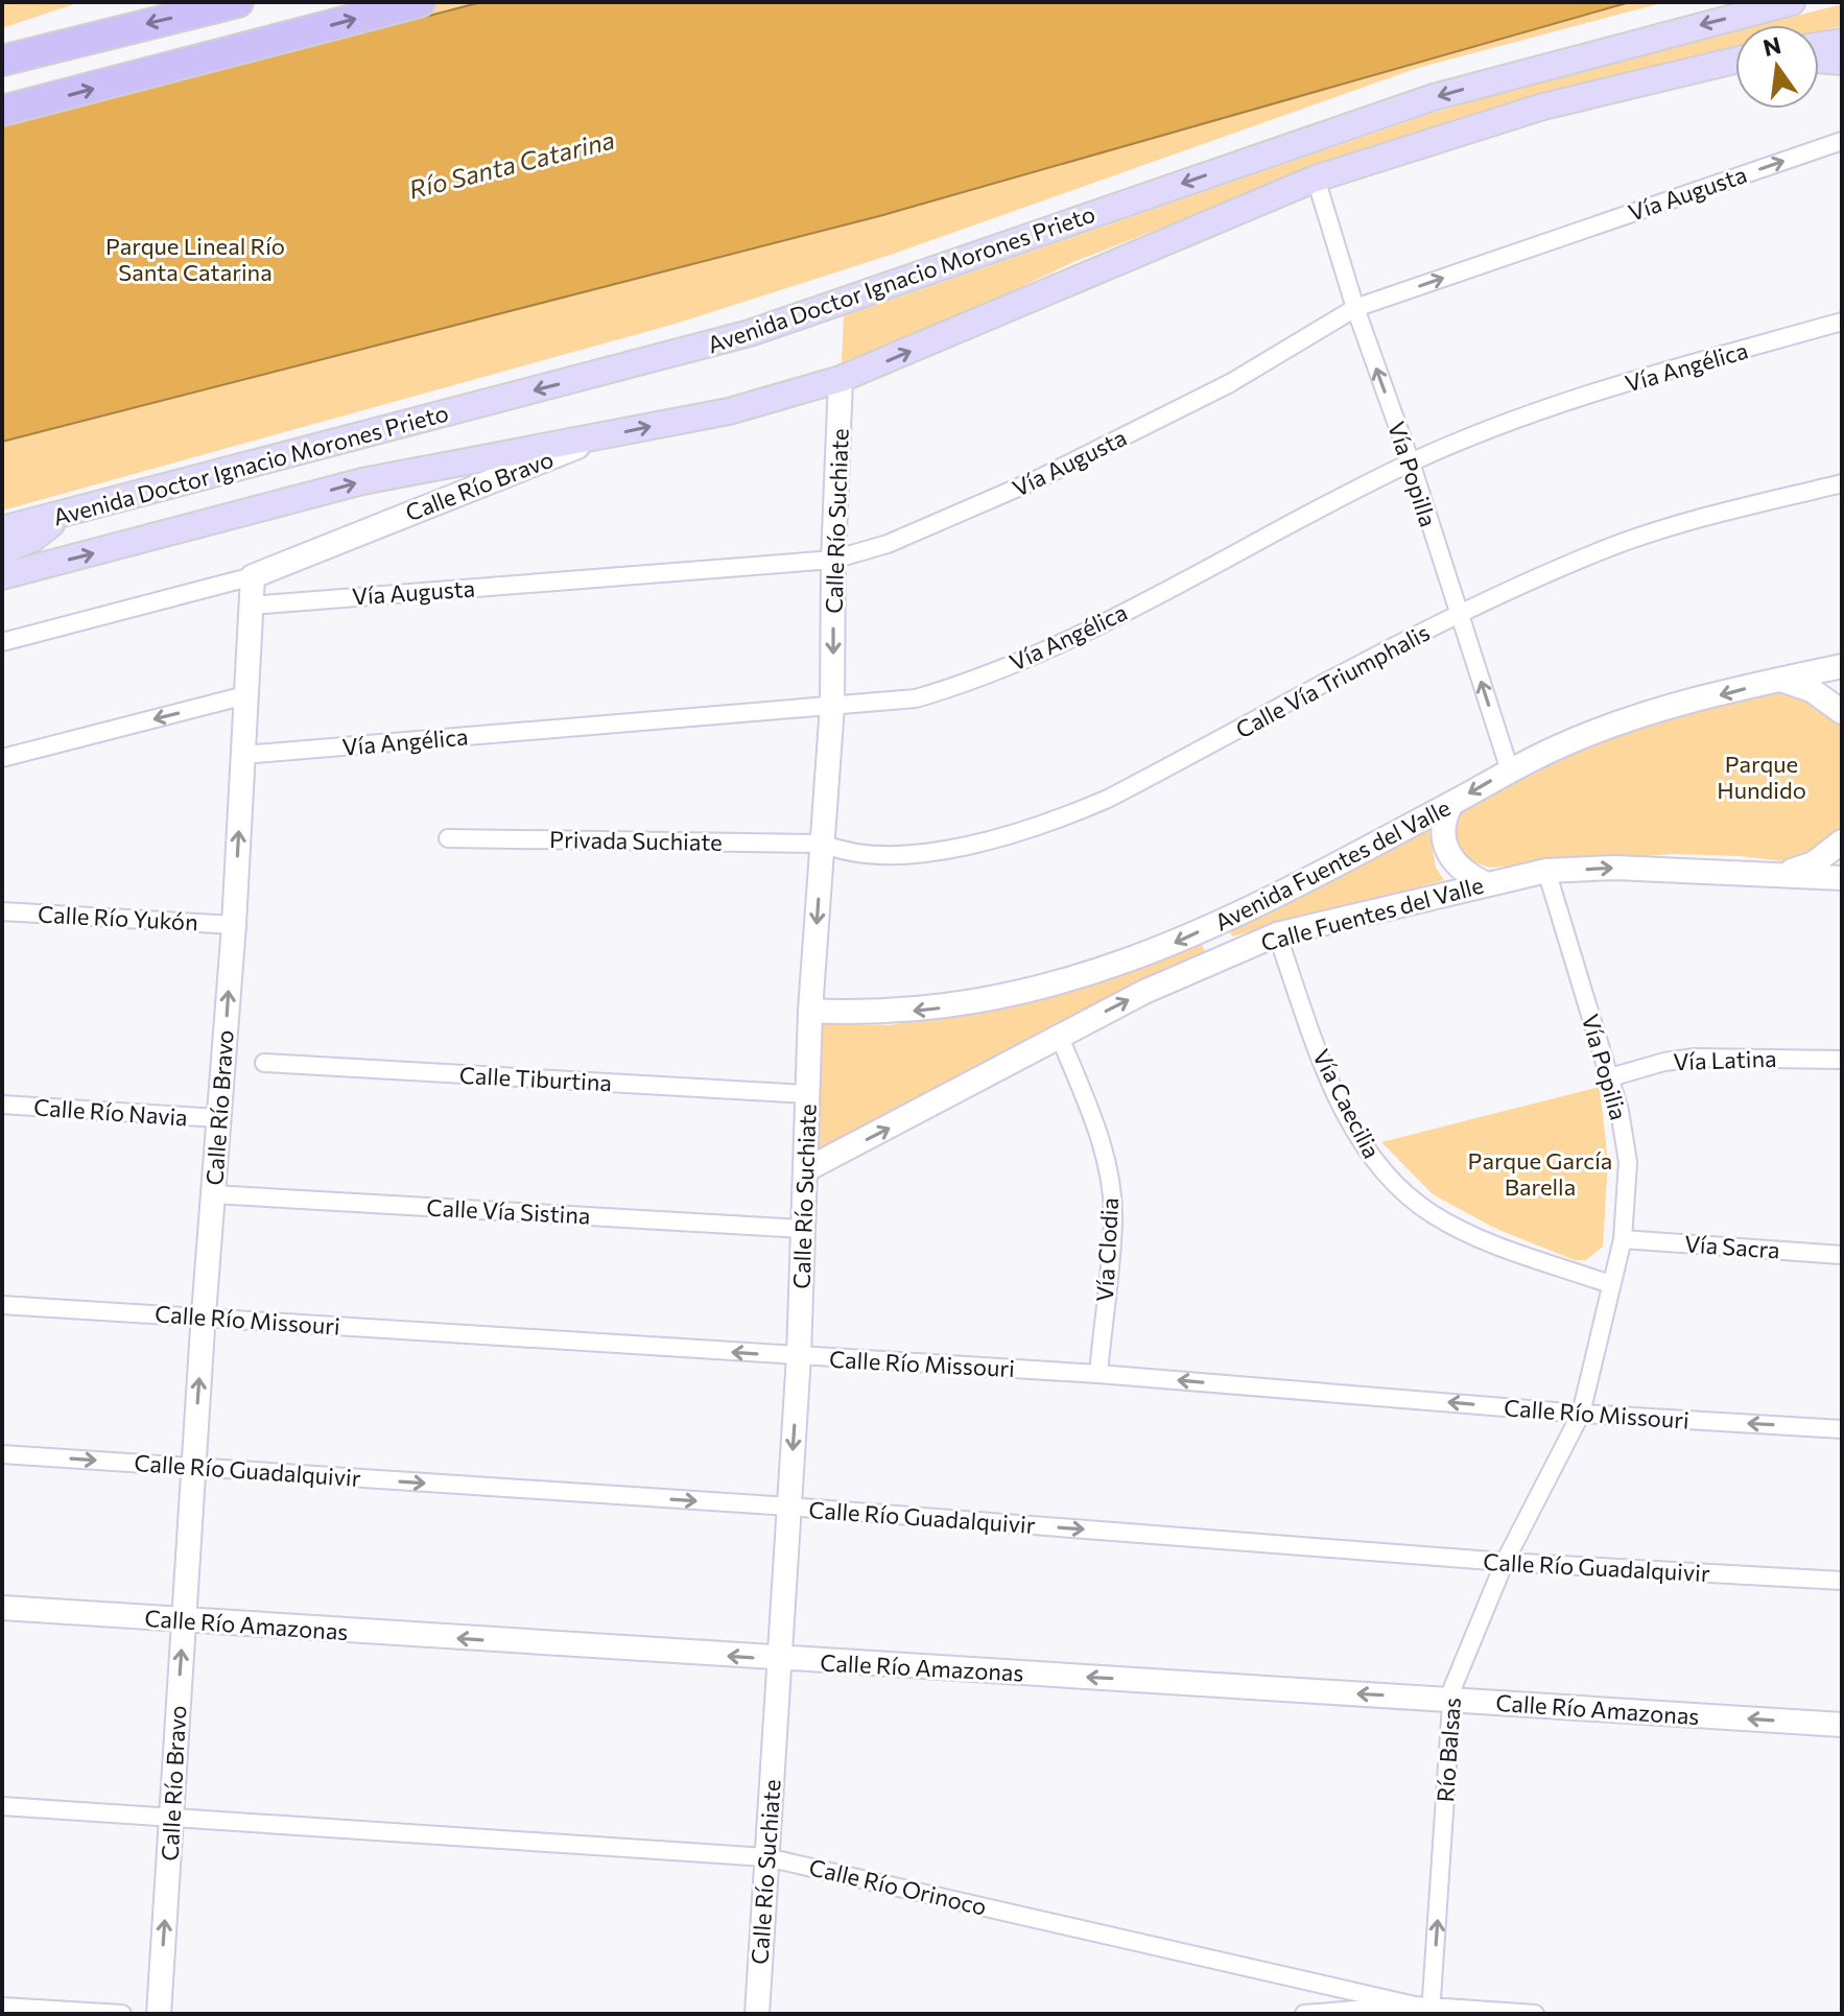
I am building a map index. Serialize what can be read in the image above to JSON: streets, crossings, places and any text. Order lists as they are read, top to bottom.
{
  "streets": {
    "main road": ["Avenida Doctor Ignacio Morones Prieto"],
    "street": [
      "Vía Augusta",
      "Vía Angélica",
      "Vía Popilla",
      "Calle Río Bravo",
      "Calle Río Suchiate",
      "Calle Vía Triumphalis",
      "Privada Suchiate",
      "Avenida Fuentes del Valle",
      "Calle Fuentes del Valle",
      "Calle Río Yukón",
      "Vía Latina",
      "Vía Popilia",
      "Calle Tiburtina",
      "Vía Caecilia",
      "Calle Río Navia",
      "Calle Vía Sistina",
      "Vía Sacra",
      "Vía Clodia",
      "Calle Río Missouri",
      "Calle Río Guadalquivir",
      "Calle Río Amazonas",
      "Río Balsas",
      "Calle Río Orinoco"
    ]
  },
  "crossings": [
    ["Vía Augusta", "Vía Popilla"],
    ["Vía Augusta", "Calle Río Bravo"],
    ["Vía Augusta", "Calle Río Suchiate"],
    ["Avenida Doctor Ignacio Morones Prieto", "Vía Popilla"],
    ["Avenida Doctor Ignacio Morones Prieto", "Calle Río Bravo"],
    ["Avenida Doctor Ignacio Morones Prieto", "Calle Río Suchiate"],
    ["Vía Angélica", "Vía Popilla"],
    ["Vía Angélica", "Calle Río Bravo"],
    ["Vía Angélica", "Calle Río Suchiate"],
    ["Vía Popilla", "Calle Vía Triumphalis"],
    ["Vía Popilla", "Avenida Fuentes del Valle"],
    ["Calle Río Bravo", "Calle Río Yukón"],
    ["Calle Río Bravo", "Calle Río Navia"],
    ["Calle Río Bravo", "Calle Vía Sistina"],
    ["Calle Río Bravo", "Calle Río Missouri"],
    ["Calle Río Bravo", "Calle Río Guadalquivir"],
    ["Calle Río Bravo", "Calle Río Amazonas"],
    ["Calle Río Bravo", "Calle Río Orinoco"],
    ["Calle Río Suchiate", "Calle Vía Triumphalis"],
    ["Calle Río Suchiate", "Privada Suchiate"],
    ["Calle Río Suchiate", "Avenida Fuentes del Valle"],
    ["Calle Río Suchiate", "Calle Fuentes del Valle"],
    ["Calle Río Suchiate", "Calle Tiburtina"],
    ["Calle Río Suchiate", "Calle Vía Sistina"],
    ["Calle Río Suchiate", "Calle Río Missouri"],
    ["Calle Río Suchiate", "Calle Río Guadalquivir"],
    ["Calle Río Suchiate", "Calle Río Amazonas"],
    ["Calle Río Suchiate", "Calle Río Orinoco"],
    ["Calle Vía Triumphalis", "Privada Suchiate"],
    ["Calle Fuentes del Valle", "Vía Popilia"],
    ["Calle Fuentes del Valle", "Vía Caecilia"],
    ["Calle Fuentes del Valle", "Vía Clodia"],
    ["Vía Latina", "Vía Popilia"],
    ["Vía Popilia", "Vía Caecilia"],
    ["Vía Popilia", "Vía Sacra"],
    ["Vía Popilia", "Calle Río Missouri"],
    ["Vía Popilia", "Río Balsas"],
    ["Vía Clodia", "Calle Río Missouri"],
    ["Calle Río Missouri", "Río Balsas"],
    ["Calle Río Guadalquivir", "Río Balsas"],
    ["Calle Río Amazonas", "Río Balsas"],
    ["Río Balsas", "Calle Río Orinoco"]
  ],
  "one_way": [
    "Vía Popilla",
    "Calle Río Bravo",
    "Avenida Fuentes del Valle",
    "Calle Fuentes del Valle",
    "Calle Río Missouri",
    "Calle Río Guadalquivir",
    "Calle Río Amazonas",
    "Río Balsas"
  ],
  "water": ["Río Santa Catarina"],
  "parks": ["Parque Lineal Río Santa Catarina", "Parque Hundido", "Parque García Barella"],
  "north": "top"
}
